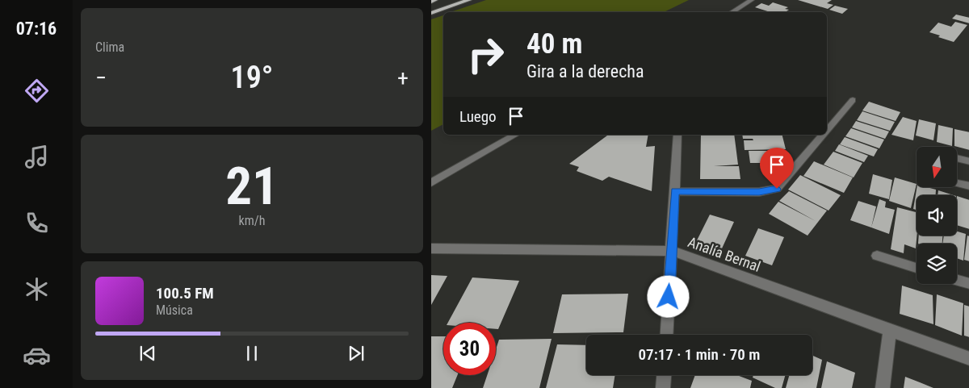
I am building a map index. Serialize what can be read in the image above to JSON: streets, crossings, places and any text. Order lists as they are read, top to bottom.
{
  "streets": {
    "street": ["Analía Bernal"]
  },
  "north": "bottom",
  "page": {
    "tabs": "07:16",
    "tile": [
      "Clima",
      ["21", "km/h"]
    ],
    "turn": ["40 m", "Gira a la derecha"],
    "heat": ["−", "19°", "+"],
    "then": "Luego",
    "song": ["100.5 FM", "Música"],
    "limit": "30",
    "trip": "07:17 · 1 min · 70 m"
  }
}
